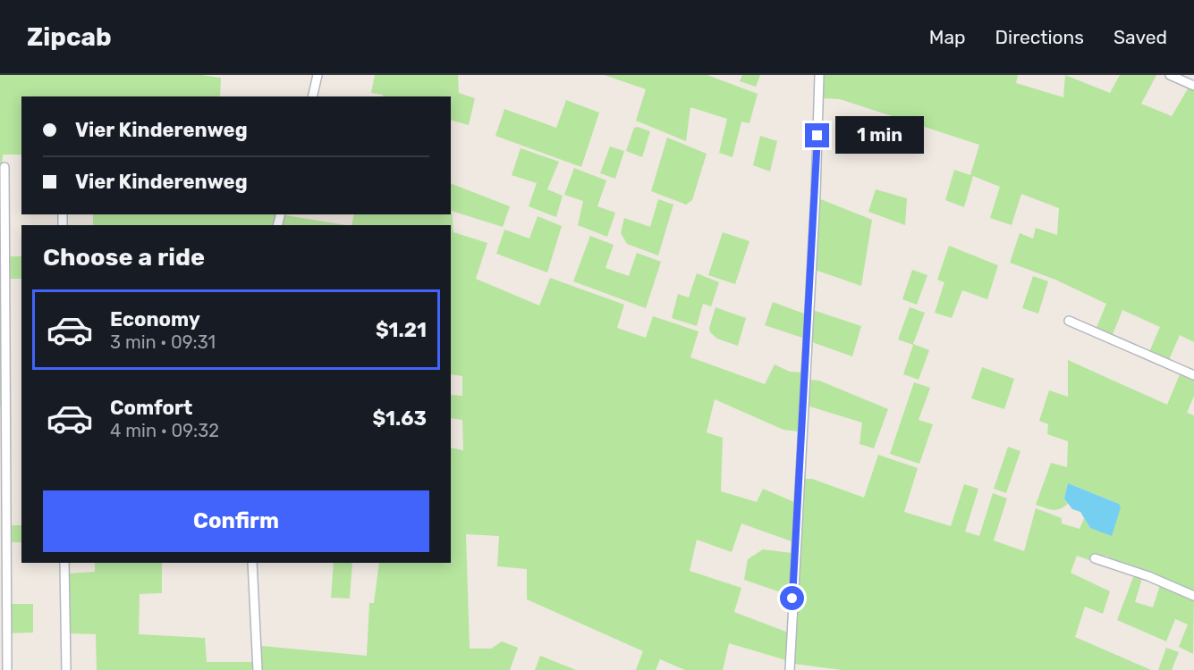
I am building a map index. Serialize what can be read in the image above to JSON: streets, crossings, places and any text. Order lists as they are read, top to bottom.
{
  "page": {
    "header": "Zipcab",
    "nav": ["Map", "Directions", "Saved"],
    "banner": ["Vier Kinderenweg", "Vier Kinderenweg"],
    "bubble": "1 min",
    "heading": "Choose a ride",
    "list": [
      {
        "name": "Economy",
        "note": "3 min · 09:31",
        "value": "$1.21"
      },
      {
        "name": "Comfort",
        "note": "4 min · 09:32",
        "value": "$1.63"
      }
    ],
    "buttons": "Confirm"
  }
}
